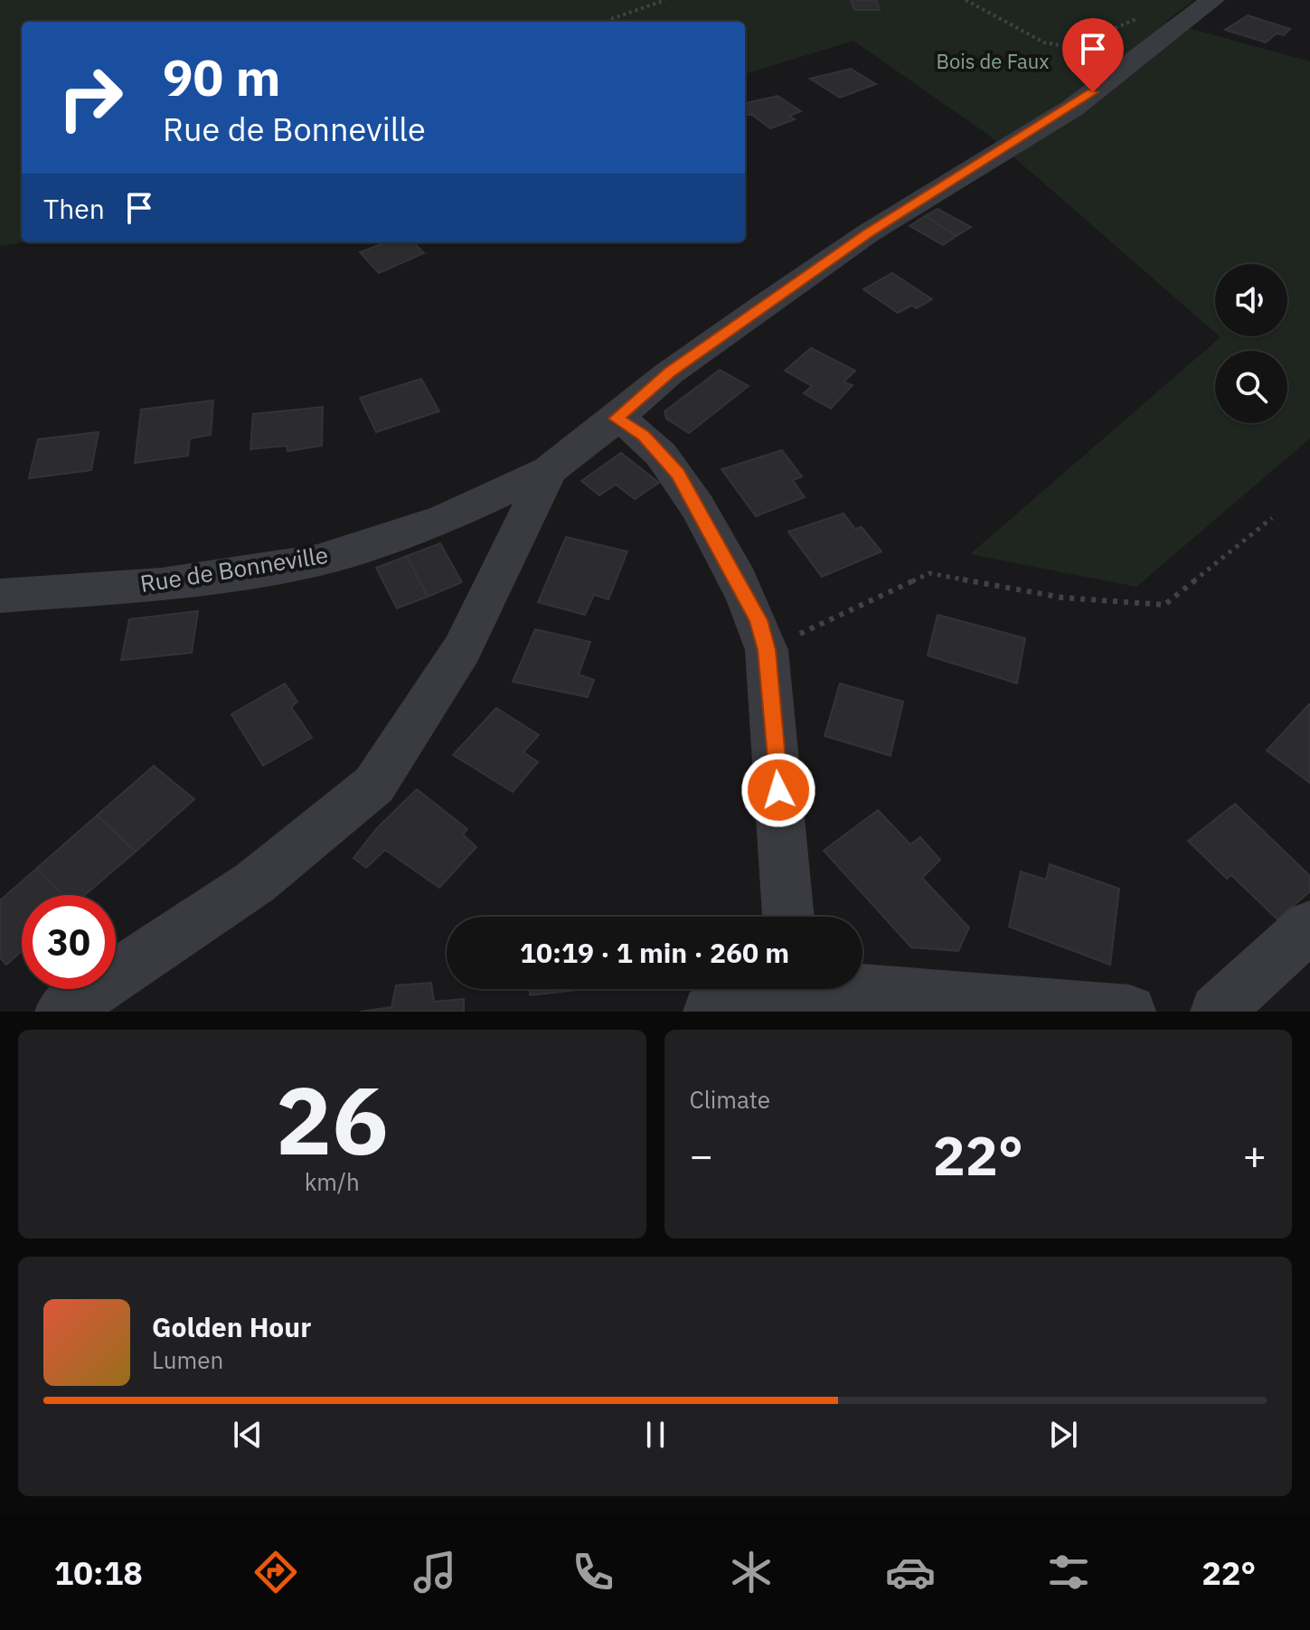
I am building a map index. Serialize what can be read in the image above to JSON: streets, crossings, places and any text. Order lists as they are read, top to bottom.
{
  "streets": {
    "street": ["Rue de Bonneville"]
  },
  "parks": ["Bois de Faux"],
  "page": {
    "turn": ["90 m", "Rue de Bonneville"],
    "then": "Then",
    "limit": "30",
    "trip": "10:19 · 1 min · 260 m",
    "tile": [
      ["26", "km/h"],
      "Climate"
    ],
    "heat": ["−", "22°", "+"],
    "song": ["Golden Hour", "Lumen"],
    "tabs": ["10:18", "22°"]
  }
}
